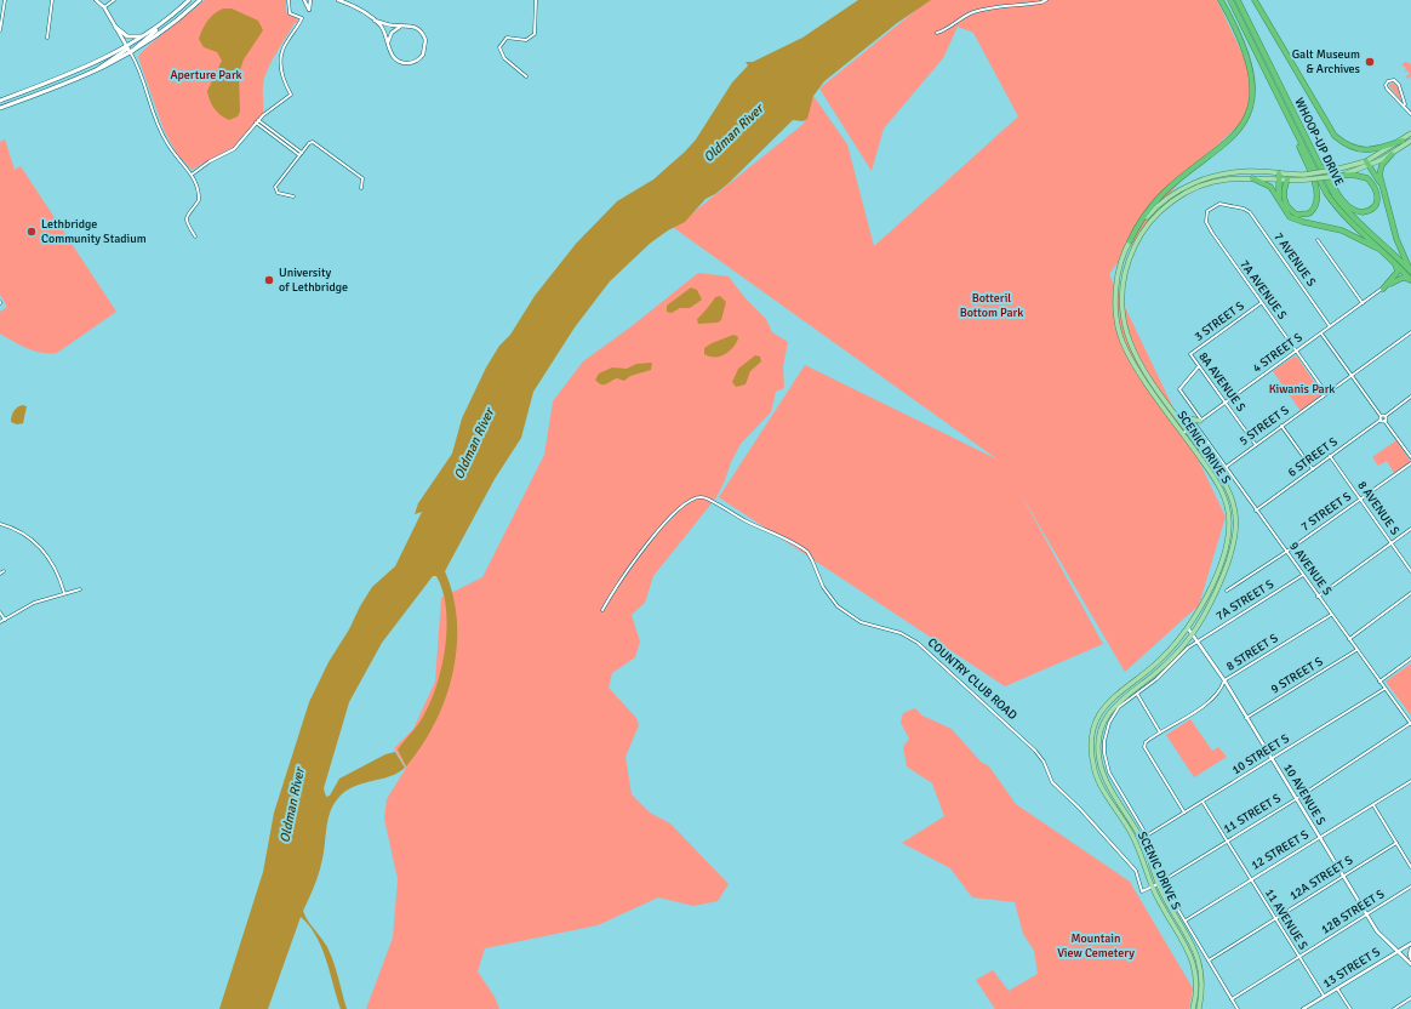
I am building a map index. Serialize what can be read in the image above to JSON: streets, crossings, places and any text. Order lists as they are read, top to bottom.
{
  "streets": {
    "highway": ["WHOOP-UP DRIVE"],
    "main road": ["SCENIC DRIVE S"],
    "street": [
      "7 AVENUE S",
      "7A AVENUE S",
      "3 STREET S",
      "4 STREET S",
      "8A AVENUE S",
      "5 STREET S",
      "6 STREET S",
      "8 AVENUE S",
      "7 STREET S",
      "9 AVENUE S",
      "7A STREET S",
      "8 STREET S",
      "9 STREET S",
      "COUNTRY CLUB ROAD",
      "10 STREET S",
      "10 AVENUE S",
      "11 STREET S",
      "12 STREET S",
      "12A STREET S",
      "12B STREET S",
      "11 AVENUE S",
      "13 STREET S"
    ]
  },
  "crossings": [
    ["7 AVENUE S", "7A AVENUE S"],
    ["7 AVENUE S", "4 STREET S"],
    ["7A AVENUE S", "3 STREET S"],
    ["7A AVENUE S", "4 STREET S"],
    ["7A AVENUE S", "5 STREET S"],
    ["3 STREET S", "8A AVENUE S"],
    ["4 STREET S", "8A AVENUE S"],
    ["4 STREET S", "SCENIC DRIVE S"],
    ["4 STREET S", "9 AVENUE S"],
    ["8A AVENUE S", "5 STREET S"],
    ["5 STREET S", "9 AVENUE S"],
    ["SCENIC DRIVE S", "7A STREET S"],
    ["SCENIC DRIVE S", "COUNTRY CLUB ROAD"],
    ["SCENIC DRIVE S", "10 STREET S"],
    ["SCENIC DRIVE S", "10 AVENUE S"],
    ["SCENIC DRIVE S", "11 STREET S"],
    ["SCENIC DRIVE S", "12 STREET S"],
    ["SCENIC DRIVE S", "12A STREET S"],
    ["SCENIC DRIVE S", "12B STREET S"],
    ["6 STREET S", "8 AVENUE S"],
    ["6 STREET S", "9 AVENUE S"],
    ["8 AVENUE S", "7 STREET S"],
    ["7 STREET S", "9 AVENUE S"],
    ["9 AVENUE S", "7A STREET S"],
    ["9 AVENUE S", "8 STREET S"],
    ["9 AVENUE S", "9 STREET S"],
    ["9 AVENUE S", "10 STREET S"],
    ["9 AVENUE S", "11 STREET S"],
    ["7A STREET S", "10 AVENUE S"],
    ["8 STREET S", "10 STREET S"],
    ["8 STREET S", "10 AVENUE S"],
    ["9 STREET S", "10 AVENUE S"],
    ["COUNTRY CLUB ROAD", "11 STREET S"],
    ["10 STREET S", "10 AVENUE S"],
    ["10 STREET S", "11 AVENUE S"],
    ["10 AVENUE S", "11 STREET S"],
    ["10 AVENUE S", "12 STREET S"],
    ["10 AVENUE S", "12A STREET S"],
    ["10 AVENUE S", "12B STREET S"],
    ["10 AVENUE S", "13 STREET S"],
    ["11 STREET S", "11 AVENUE S"],
    ["12 STREET S", "11 AVENUE S"],
    ["12A STREET S", "11 AVENUE S"],
    ["12B STREET S", "11 AVENUE S"],
    ["11 AVENUE S", "13 STREET S"]
  ],
  "water": ["Oldman River"],
  "parks": [
    "Aperture Park",
    "Botteril Bottom Park",
    "Kiwanis Park",
    "Mountain View Cemetery"
  ],
  "places": ["Galt Museum & Archives", "Lethbridge Community Stadium", "University of Lethbridge"]
}
